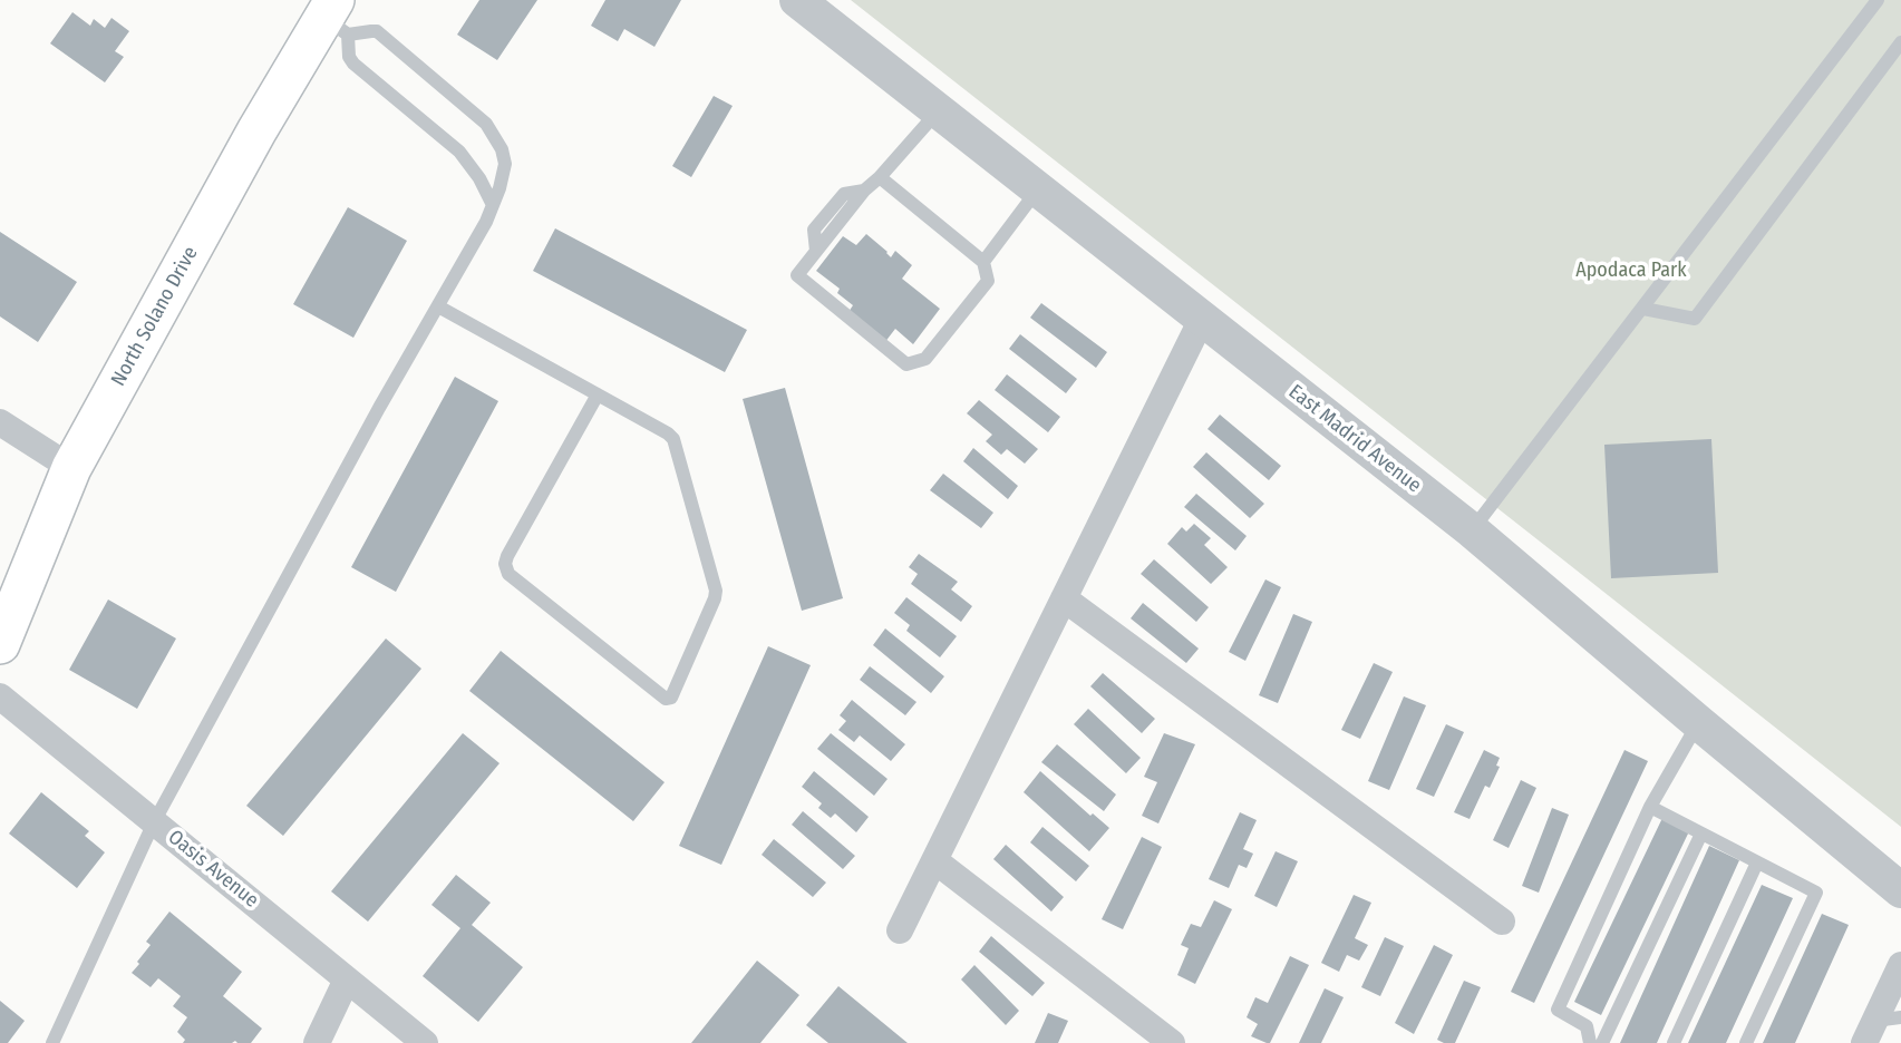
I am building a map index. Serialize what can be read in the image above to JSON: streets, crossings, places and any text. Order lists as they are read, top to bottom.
{
  "streets": {
    "main road": ["North Solano Drive"],
    "street": ["East Madrid Avenue", "Oasis Avenue"]
  },
  "parks": ["Apodaca Park"]
}
